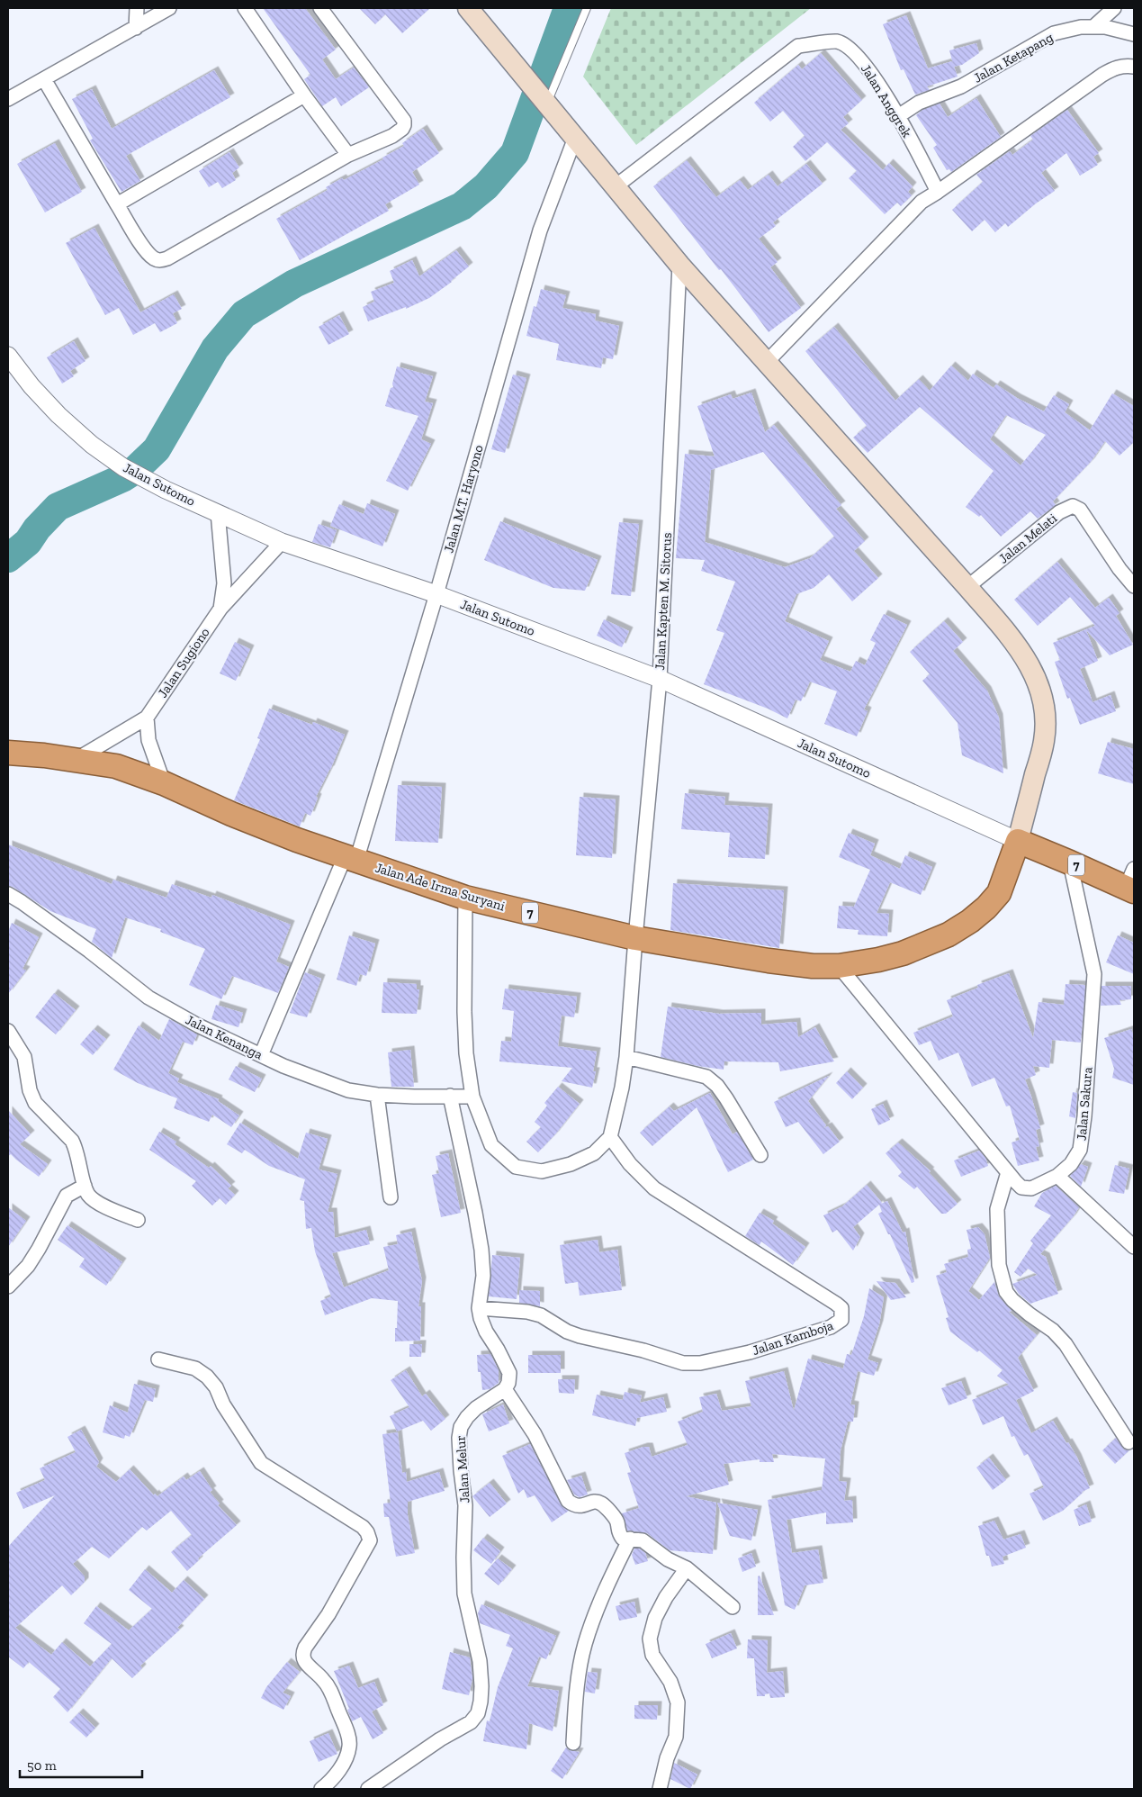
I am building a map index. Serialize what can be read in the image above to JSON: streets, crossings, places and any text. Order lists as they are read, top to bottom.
{
  "streets": {
    "highway": ["7", "Jalan Ade Irma Suryani"],
    "street": [
      "Jalan Ketapang",
      "Jalan Anggrek",
      "Jalan Sutomo",
      "Jalan M.T. Haryono",
      "Jalan Melati",
      "Jalan Kapten M. Sitorus",
      "Jalan Sugiono",
      "Jalan Kenanga",
      "Jalan Sakura",
      "Jalan Kamboja",
      "Jalan Melur"
    ]
  },
  "crossings": [
    ["Jalan Ketapang", "Jalan Anggrek"],
    ["Jalan Sutomo", "Jalan M.T. Haryono"],
    ["Jalan Sutomo", "Jalan Kapten M. Sitorus"],
    ["Jalan Sutomo", "Jalan Sugiono"],
    ["Jalan Sutomo", "7"],
    ["Jalan Sutomo", "Jalan Ade Irma Suryani"],
    ["Jalan M.T. Haryono", "Jalan Ade Irma Suryani"],
    ["Jalan M.T. Haryono", "Jalan Kenanga"],
    ["Jalan Kapten M. Sitorus", "Jalan Ade Irma Suryani"],
    ["Jalan Kapten M. Sitorus", "Jalan Kamboja"],
    ["Jalan Sugiono", "Jalan Ade Irma Suryani"],
    ["7", "Jalan Ade Irma Suryani"],
    ["7", "Jalan Sakura"],
    ["Jalan Ade Irma Suryani", "Jalan Sakura"]
  ],
  "scale_bar": "50 m"
}
